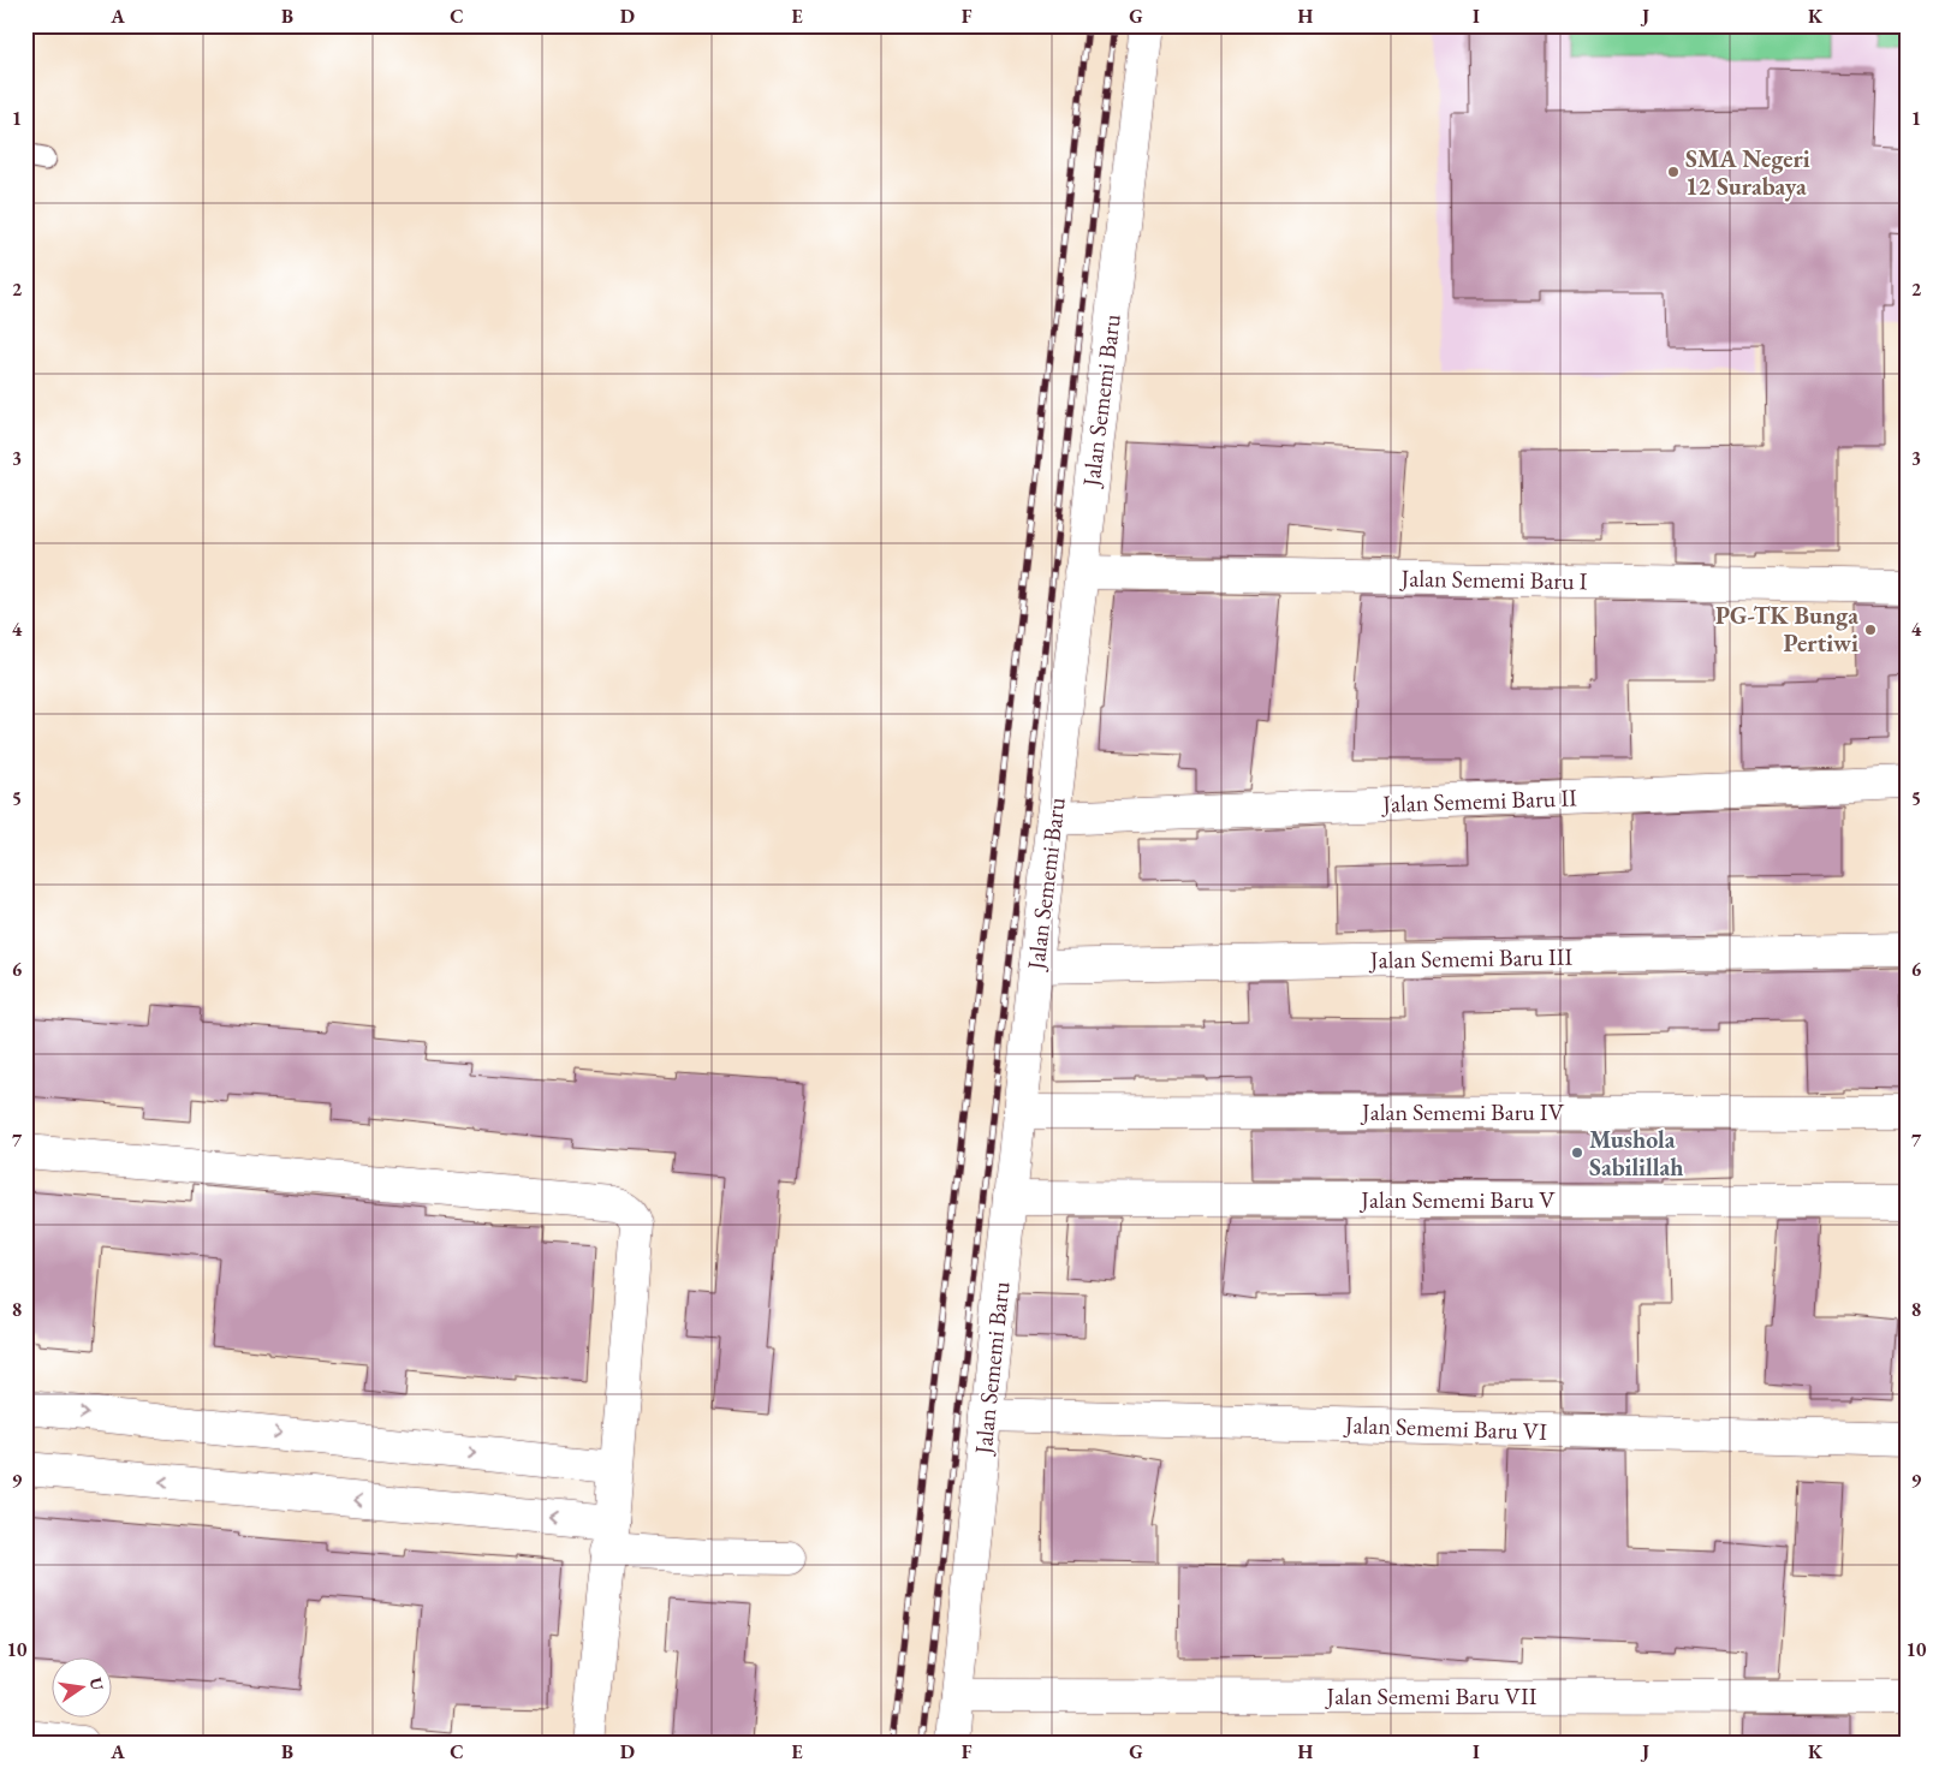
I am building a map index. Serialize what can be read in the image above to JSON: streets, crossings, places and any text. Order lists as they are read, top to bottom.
{
  "streets": {
    "street": [
      "Jalan Sememi Baru",
      "Jalan Sememi Baru I",
      "Jalan Sememi Baru II",
      "Jalan Sememi Baru III",
      "Jalan Sememi Baru IV",
      "Jalan Sememi Baru V",
      "Jalan Sememi Baru VI",
      "Jalan Sememi Baru VII"
    ]
  },
  "crossings": [
    ["Jalan Sememi Baru", "Jalan Sememi Baru I"],
    ["Jalan Sememi Baru", "Jalan Sememi Baru II"],
    ["Jalan Sememi Baru", "Jalan Sememi Baru III"],
    ["Jalan Sememi Baru", "Jalan Sememi Baru IV"],
    ["Jalan Sememi Baru", "Jalan Sememi Baru V"],
    ["Jalan Sememi Baru", "Jalan Sememi Baru VI"],
    ["Jalan Sememi Baru", "Jalan Sememi Baru VII"]
  ],
  "places": ["SMA Negeri 12 Surabaya", "PG-TK Bunga Pertiwi", "Mushola Sabilillah"],
  "north": "right",
  "grid": {
    "columns": [
      "A",
      "B",
      "C",
      "D",
      "E",
      "F",
      "G",
      "H",
      "I",
      "J",
      "K"
    ],
    "rows": [
      "1",
      "2",
      "3",
      "4",
      "5",
      "6",
      "7",
      "8",
      "9",
      "10"
    ]
  }
}
